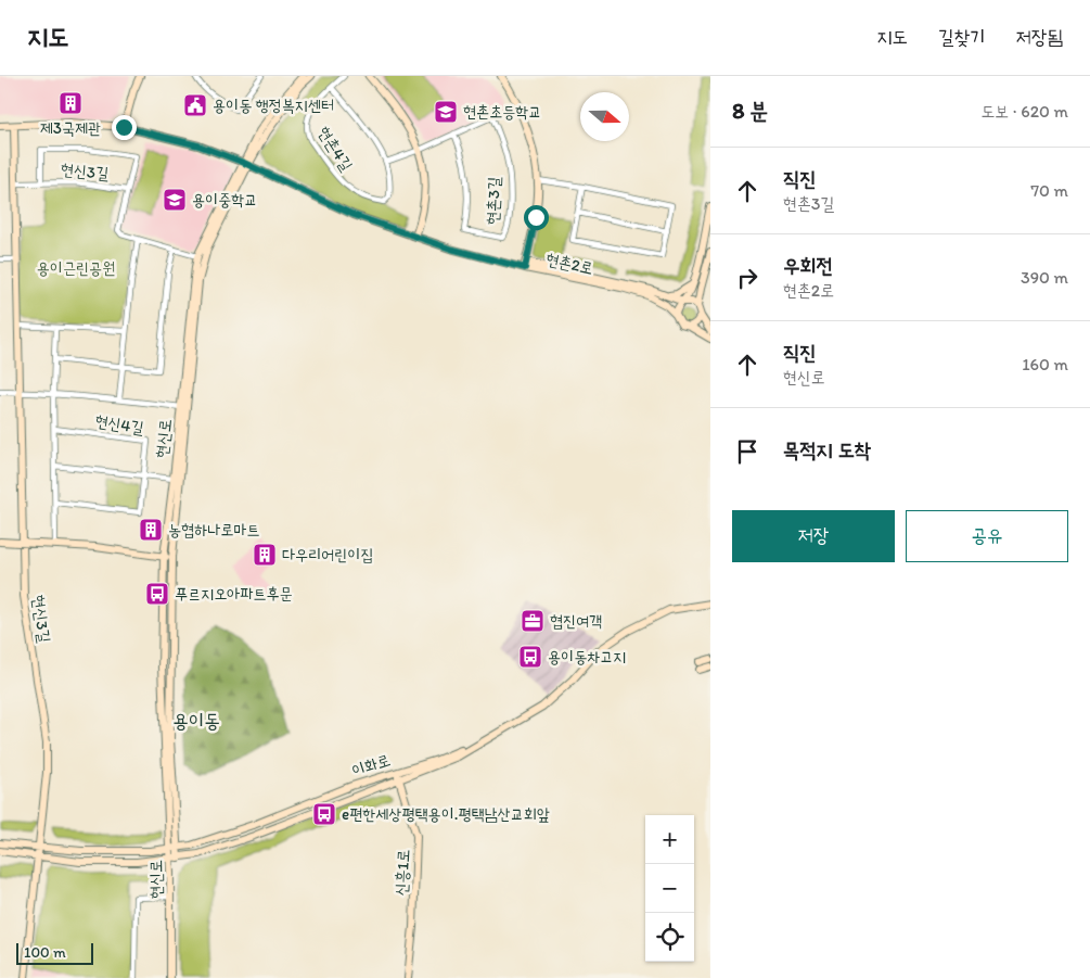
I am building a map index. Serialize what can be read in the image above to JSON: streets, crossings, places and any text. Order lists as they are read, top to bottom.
{
  "streets": {
    "street": [
      "현촌4길",
      "현신3길",
      "현촌3길",
      "현촌2로",
      "현신4길",
      "현신로",
      "이화로",
      "신흥1로"
    ]
  },
  "crossings": [
    ["현신3길", "현신로"],
    ["현신3길", "이화로"],
    ["현촌2로", "현신로"],
    ["현신로", "이화로"],
    ["이화로", "신흥1로"]
  ],
  "districts": ["용이동"],
  "parks": ["용이근린공원"],
  "places": {
    "building": ["제3국제관", "농협하나로마트", "다우리어린이집"],
    "public building": ["용이동 행정복지센터"],
    "school or university": ["현촌초등학교", "용이중학교"],
    "bus stop": ["푸르지오아파트후문", "용이동차고지", "e편한세상평택용이.평택남산교회앞"],
    "office": ["협진여객"]
  },
  "scale_bar": "100 m",
  "north": "right",
  "page": {
    "header": "지도",
    "nav": ["지도", "길찾기", "저장됨"],
    "heading": ["8 분", "도보 · 620 m"],
    "list": [
      ["직진", "현촌3길", "70 m"],
      ["우회전", "현촌2로", "390 m"],
      ["직진", "현신로", "160 m"],
      "목적지 도착"
    ],
    "buttons": ["저장", "공유"],
    "map_buttons": ["+", "−"],
    "scale": "100 m"
  }
}
